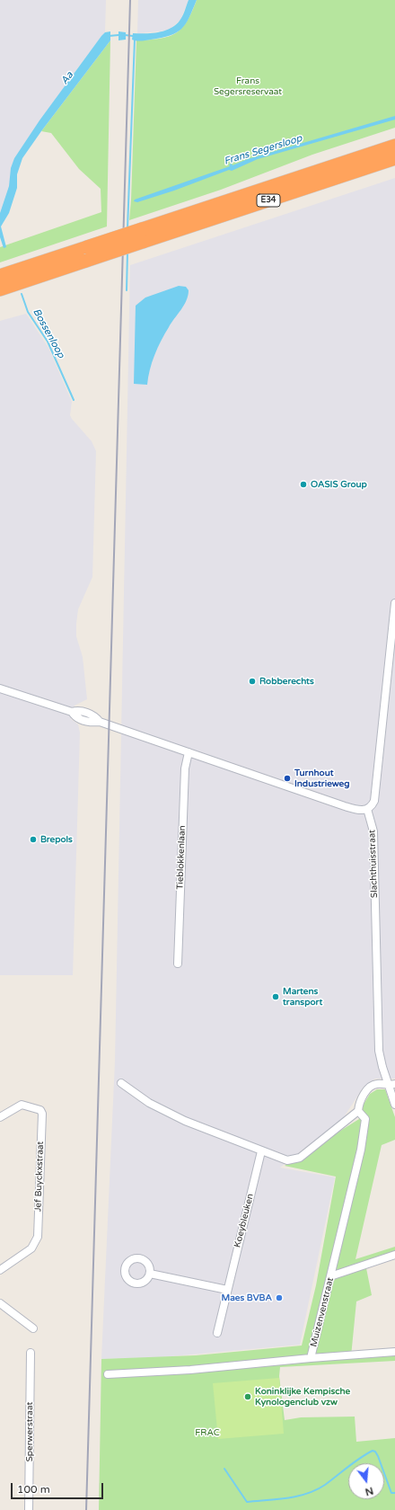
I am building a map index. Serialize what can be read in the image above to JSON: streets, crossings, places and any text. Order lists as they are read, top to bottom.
{
  "streets": {
    "highway": ["E34"],
    "street": [
      "Tieblokkenlaan",
      "Slachthuisstraat",
      "Jef Buyckxstraat",
      "Koeybleuken",
      "Muizenvenstraat",
      "Sperwerstraat"
    ]
  },
  "water": ["Aa", "Frans Segersloop", "Bossenloop"],
  "parks": ["Frans Segersreservaat", "FRAC"],
  "places": [
    "OASIS Group",
    "Robberechts",
    "Turnhout Industrieweg",
    "Brepols",
    "Martens transport",
    "Maes BVBA",
    "Koninklijke Kempische Kynologenclub vzw"
  ],
  "scale_bar": "100 m",
  "north": "bottom"
}
